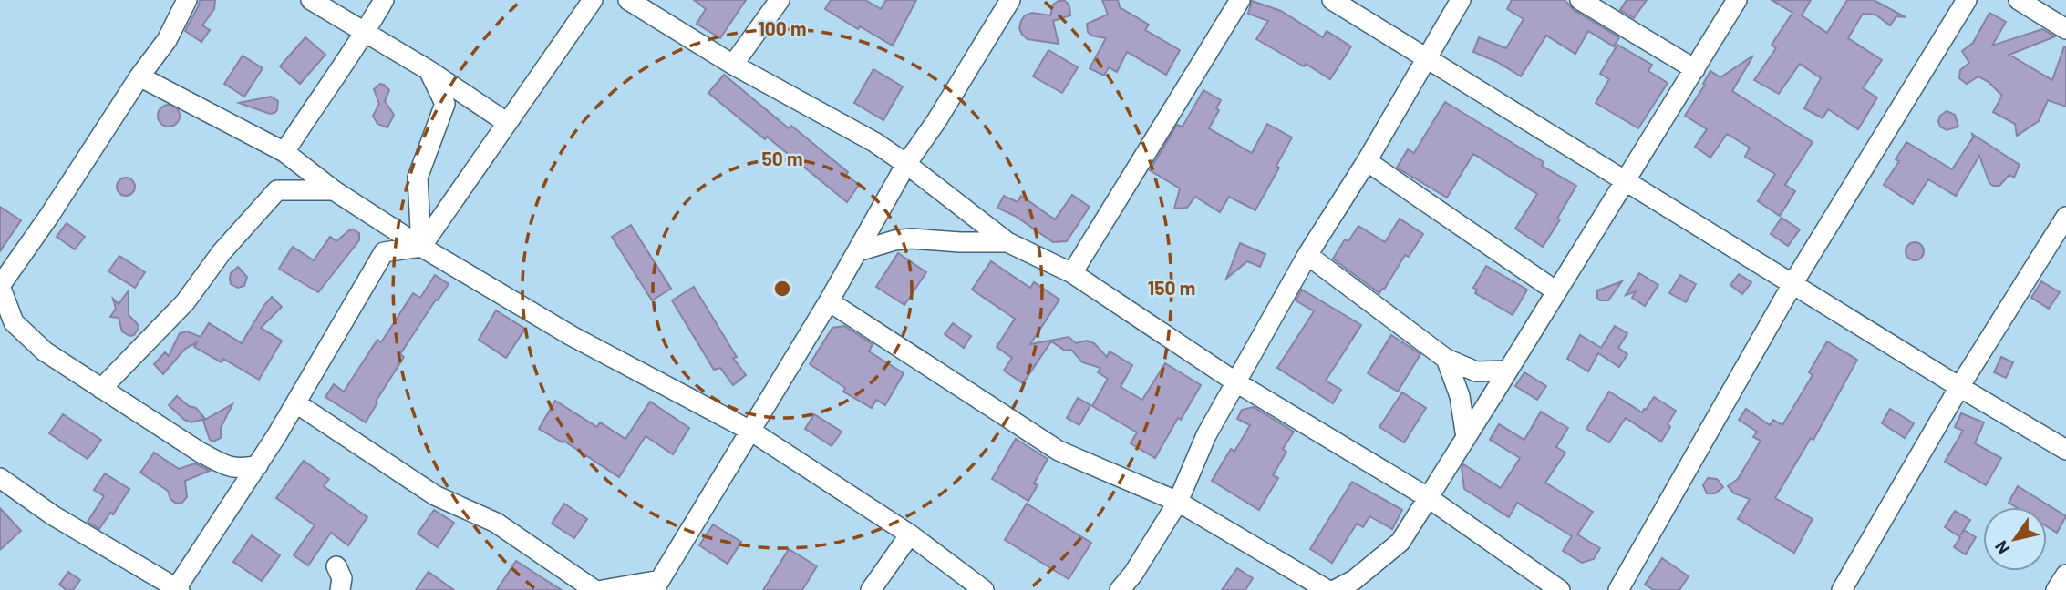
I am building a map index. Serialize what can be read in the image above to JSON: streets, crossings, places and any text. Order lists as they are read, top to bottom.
{
  "north": "bottom left",
  "rings": ["100 m", "50 m", "150 m"]
}
